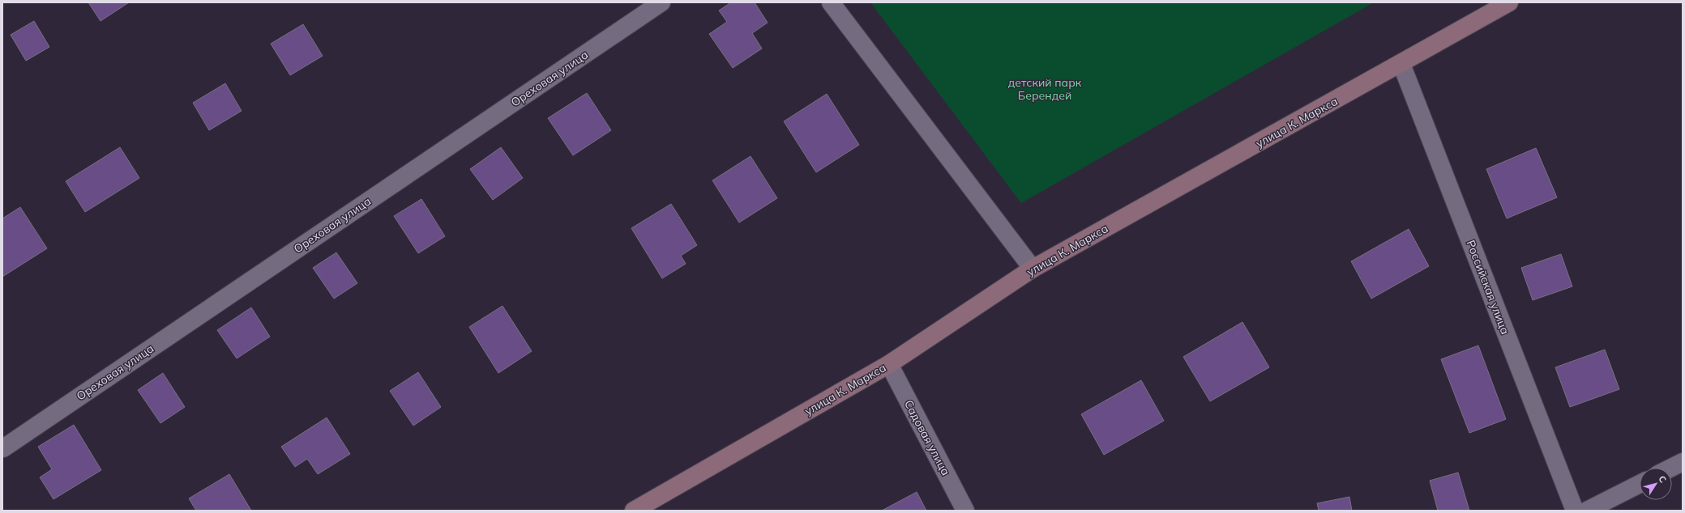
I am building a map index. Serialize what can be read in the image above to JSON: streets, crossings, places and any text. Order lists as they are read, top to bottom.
{
  "streets": {
    "main road": ["улица К. Маркса"],
    "street": ["Ореховая улица", "Российская улица", "Садовая улица"]
  },
  "crossings": [
    ["улица К. Маркса", "Российская улица"],
    ["улица К. Маркса", "Садовая улица"]
  ],
  "parks": ["детский парк Берендей"],
  "north": "top right"
}
